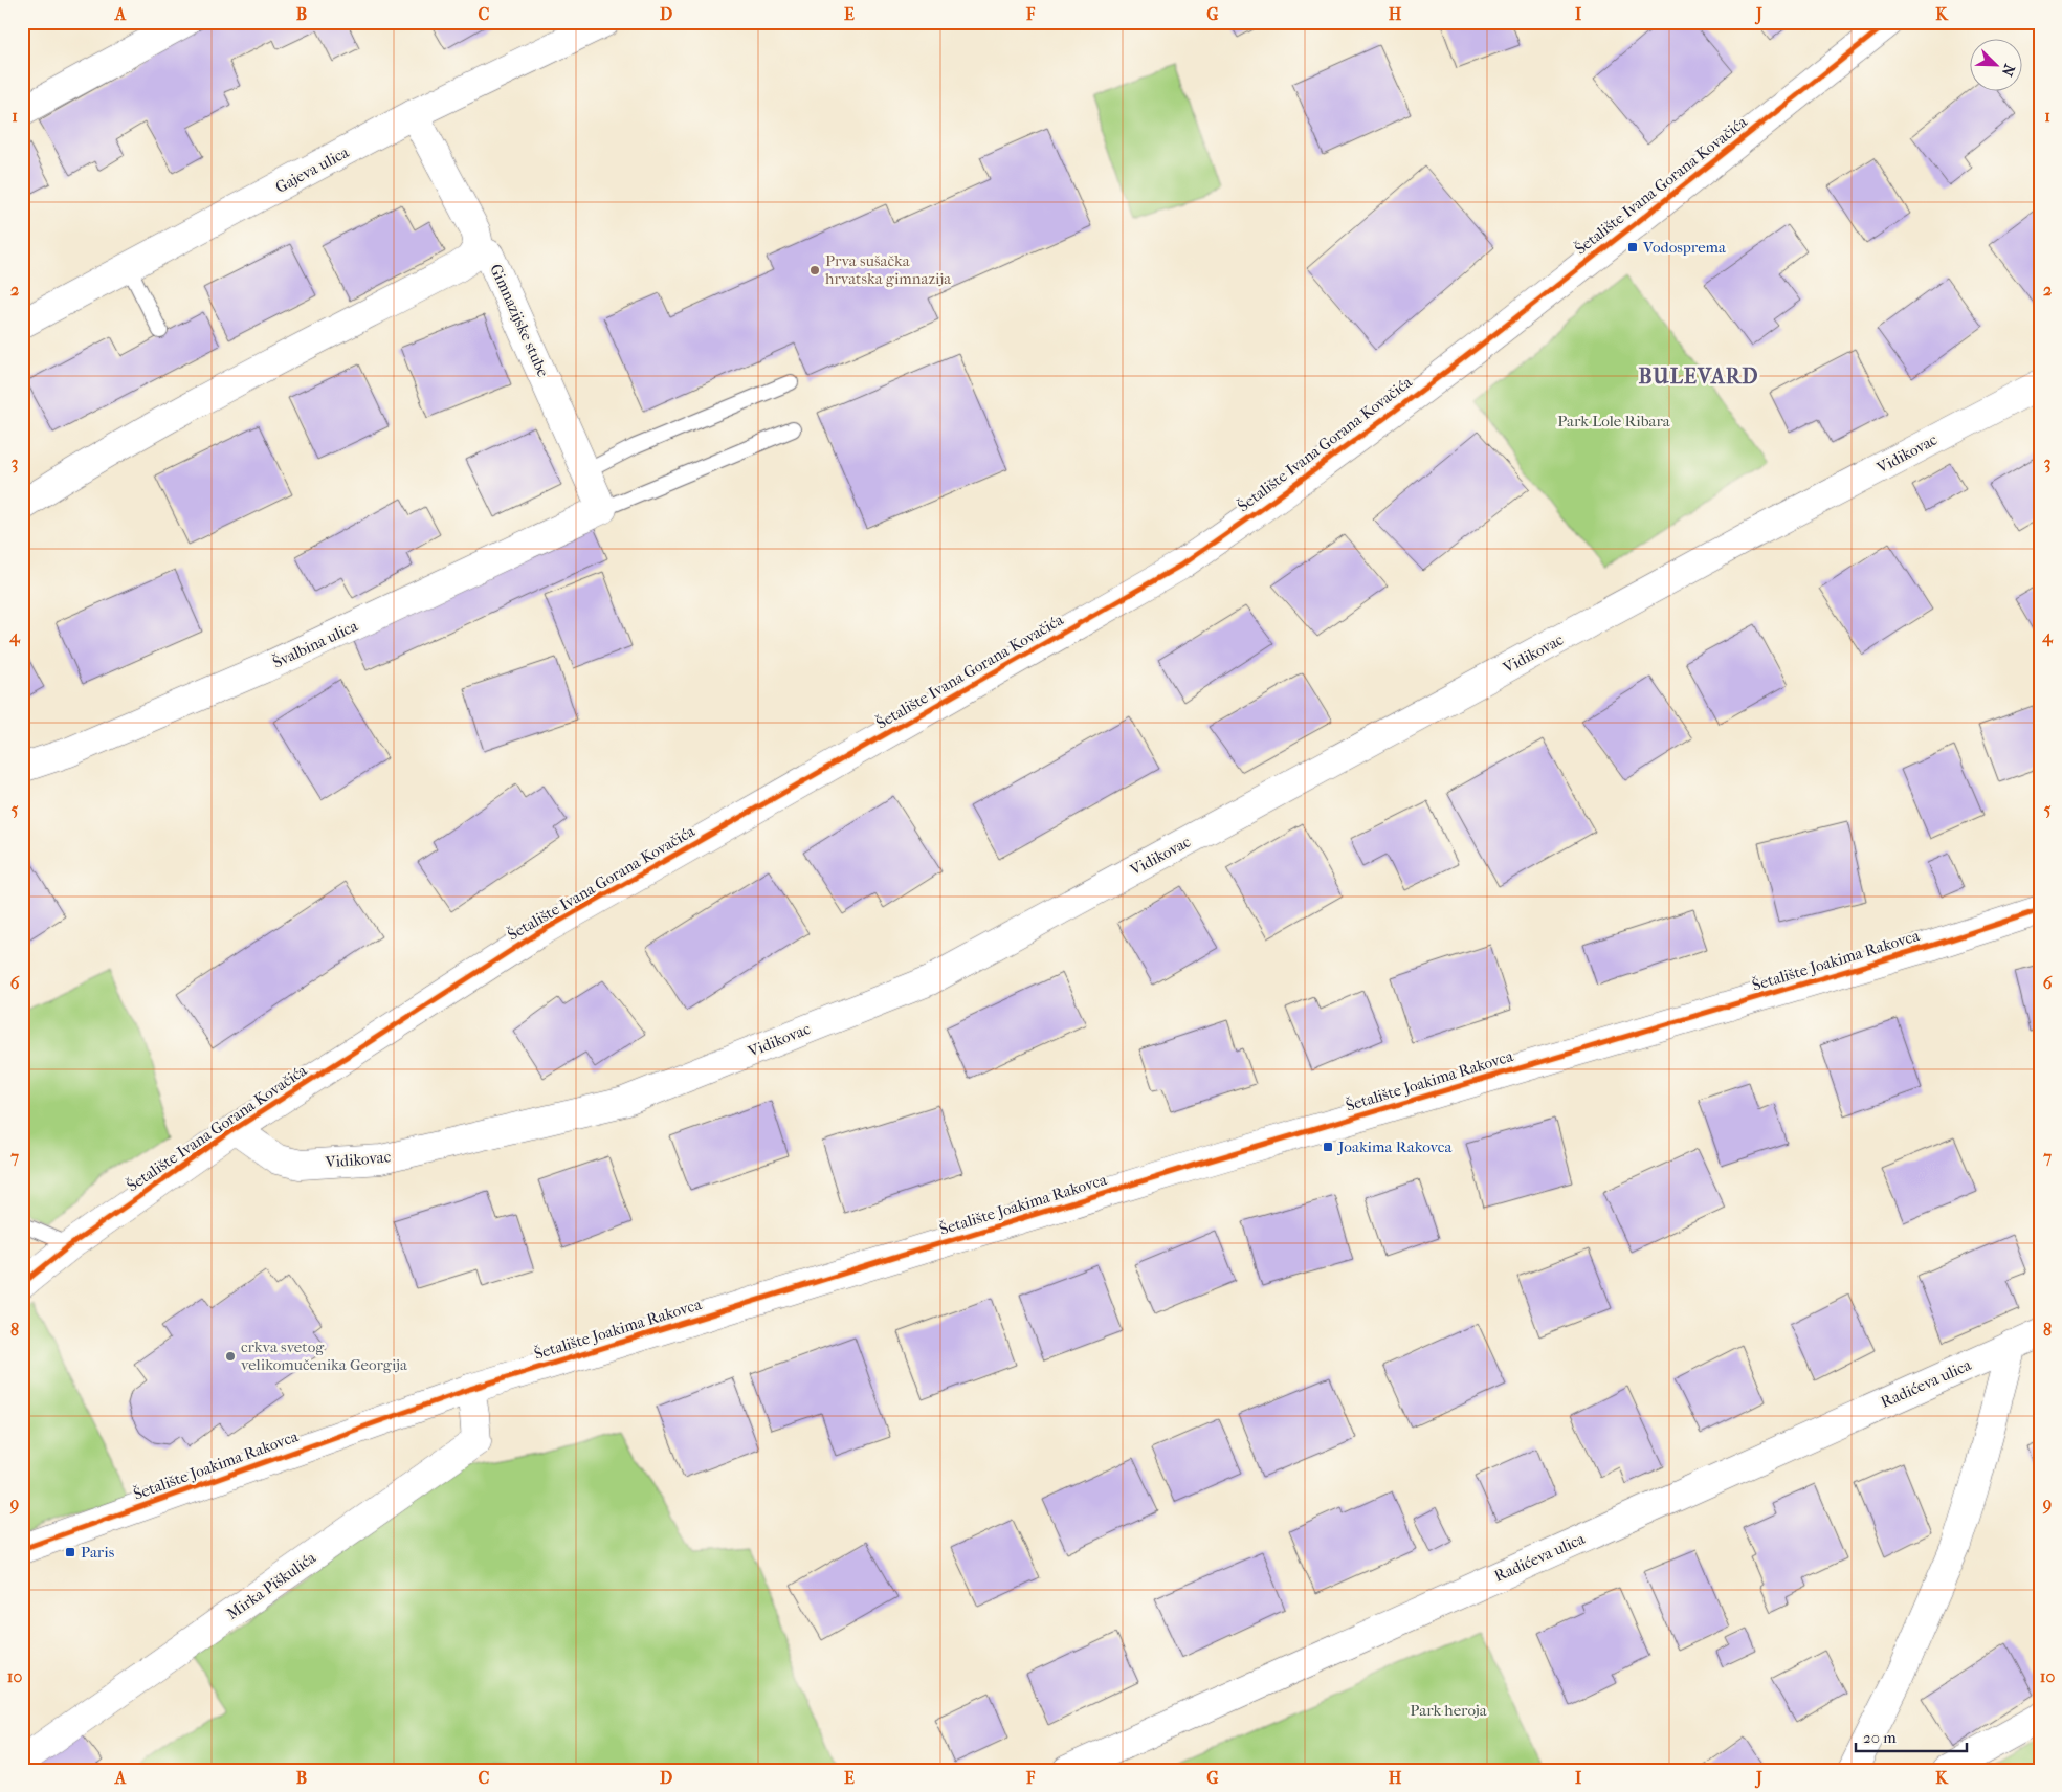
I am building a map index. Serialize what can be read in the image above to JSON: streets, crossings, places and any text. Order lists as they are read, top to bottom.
{
  "streets": {
    "street": [
      "Gajeva ulica",
      "Šetalište Ivana Gorana Kovačića",
      "Gimnazijske stube",
      "Vidikovac",
      "Švalbina ulica",
      "Šetalište Joakima Rakovca",
      "Radićeva ulica",
      "Mirka Piškulića"
    ]
  },
  "crossings": [
    ["Gajeva ulica", "Gimnazijske stube"],
    ["Šetalište Ivana Gorana Kovačića", "Vidikovac"],
    ["Gimnazijske stube", "Švalbina ulica"],
    ["Šetalište Joakima Rakovca", "Mirka Piškulića"]
  ],
  "districts": ["BULEVARD"],
  "parks": ["Park Lole Ribara", "Park heroja"],
  "places": {
    "transit": ["Vodosprema", "Joakima Rakovca", "Paris"],
    "other": ["Prva sušačka hrvatska gimnazija", "crkva svetog velikomučenika Georgija"]
  },
  "scale_bar": "20 m",
  "north": "bottom right",
  "grid": {
    "columns": [
      "A",
      "B",
      "C",
      "D",
      "E",
      "F",
      "G",
      "H",
      "I",
      "J",
      "K"
    ],
    "rows": [
      "1",
      "2",
      "3",
      "4",
      "5",
      "6",
      "7",
      "8",
      "9",
      "10"
    ]
  }
}
